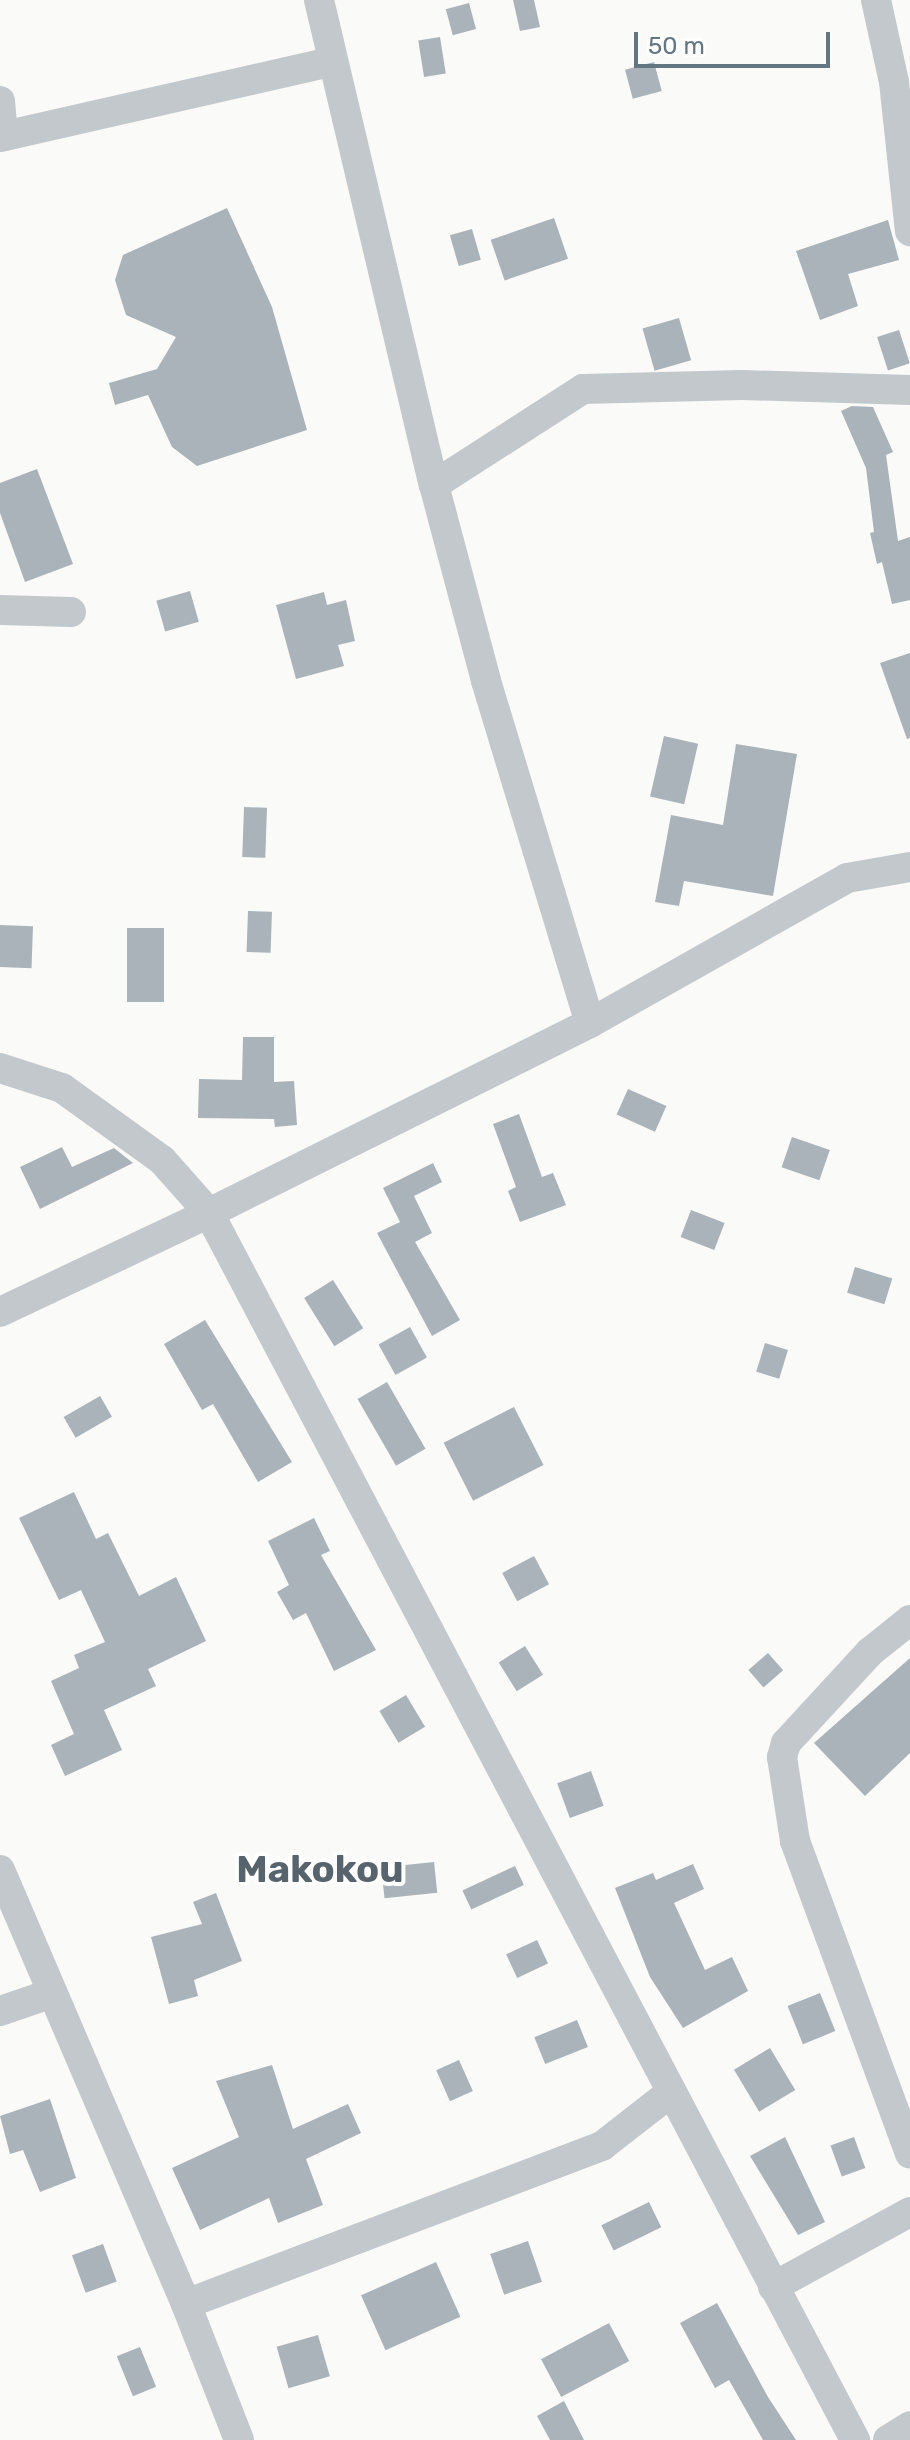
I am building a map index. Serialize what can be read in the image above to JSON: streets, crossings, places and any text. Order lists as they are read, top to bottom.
{
  "districts": ["Makokou"],
  "scale_bar": "50 m"
}
